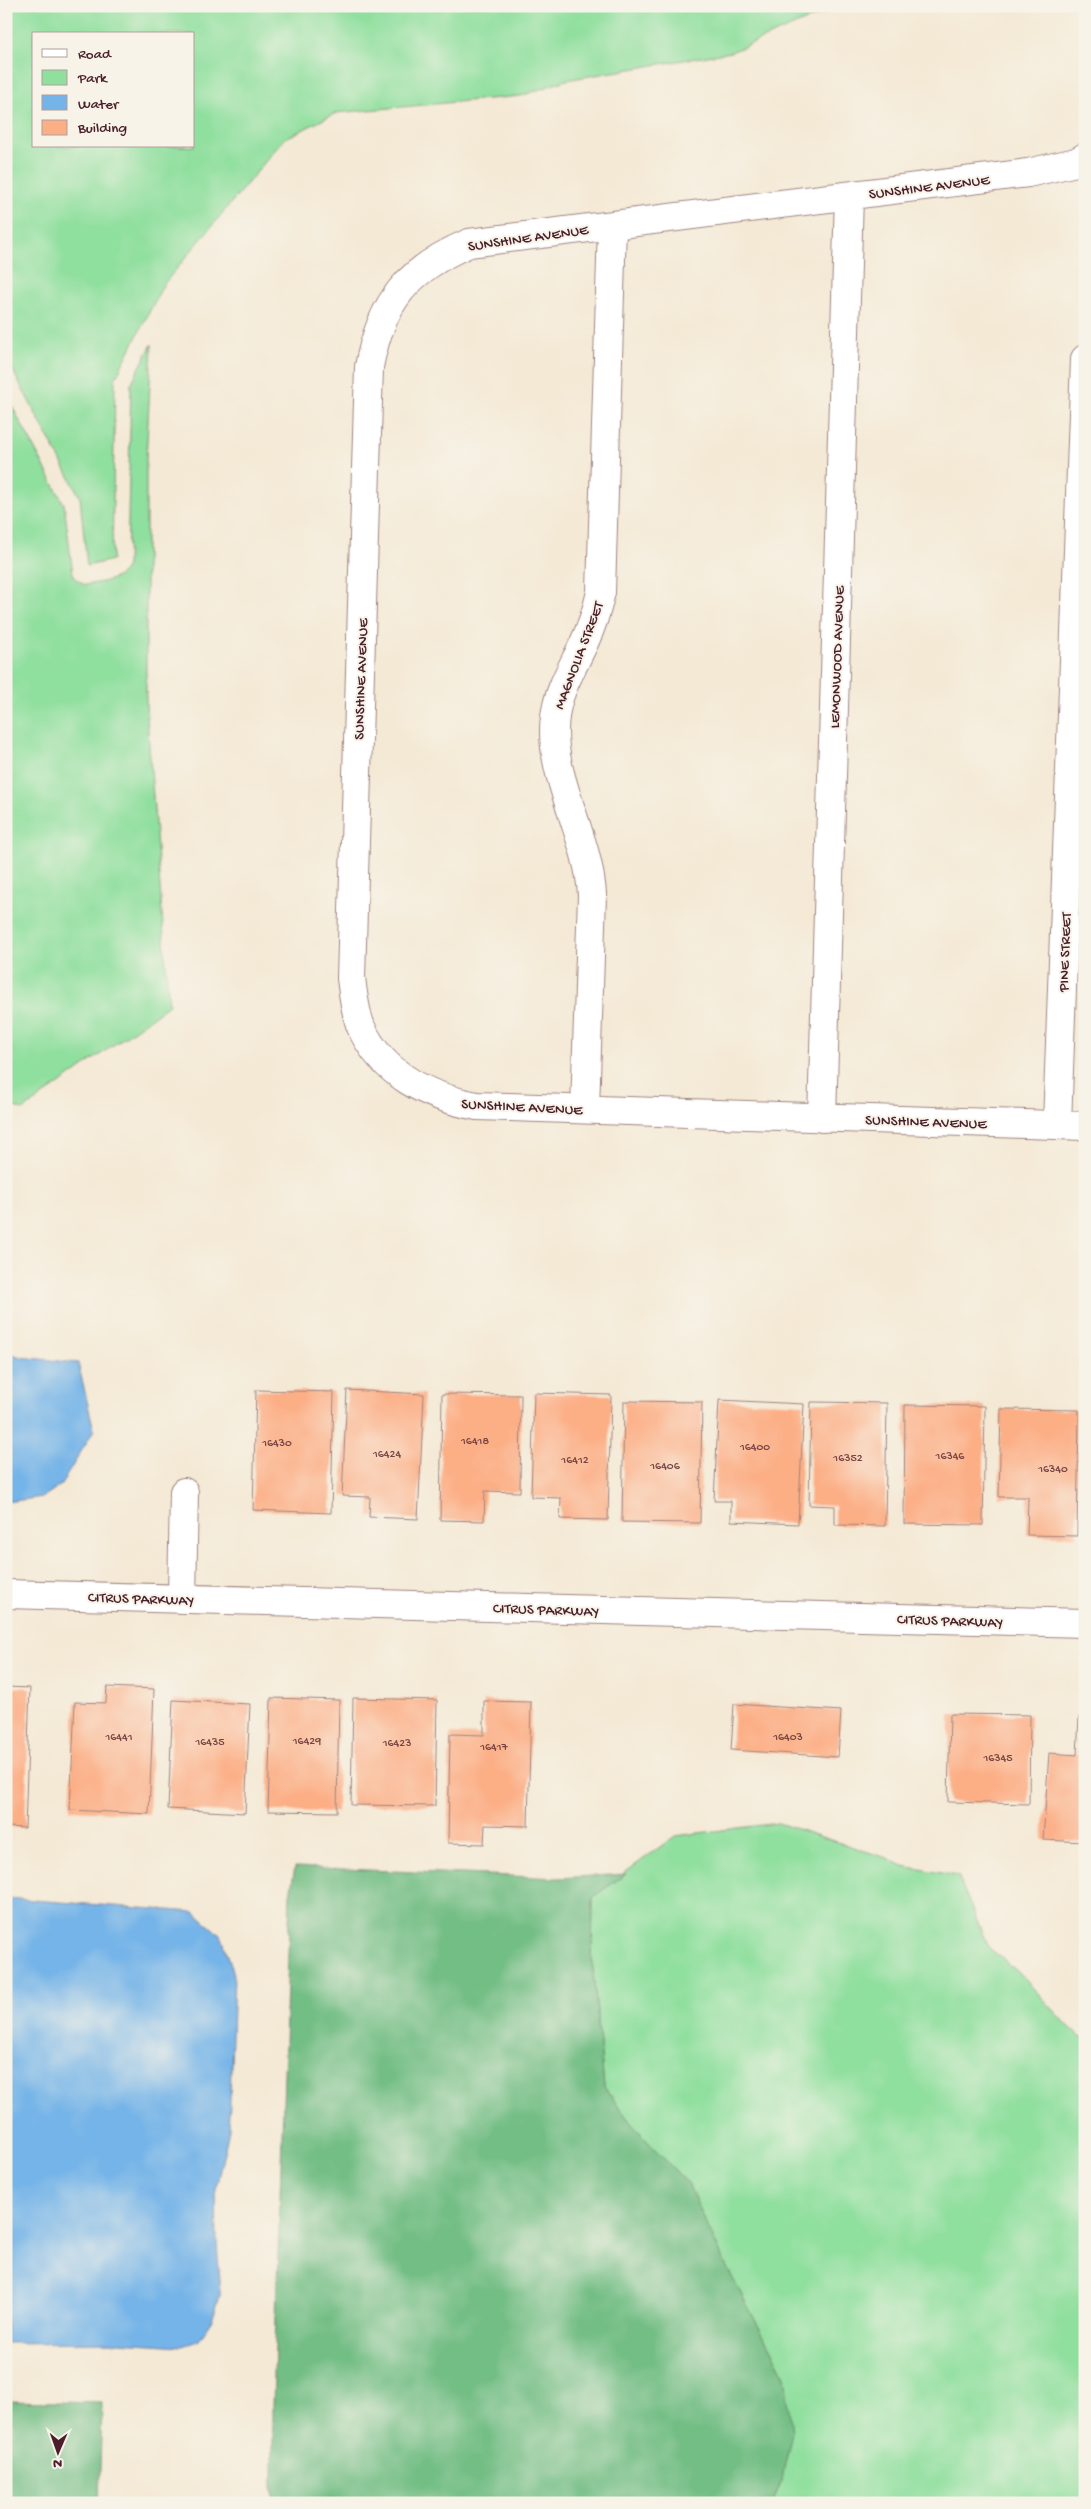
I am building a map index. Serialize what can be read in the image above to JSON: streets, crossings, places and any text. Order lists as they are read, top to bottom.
{
  "streets": {
    "street": [
      "SUNSHINE AVENUE",
      "MAGNOLIA STREET",
      "LEMONWOOD AVENUE",
      "PINE STREET",
      "CITRUS PARKWAY"
    ]
  },
  "crossings": [
    ["SUNSHINE AVENUE", "MAGNOLIA STREET"],
    ["SUNSHINE AVENUE", "LEMONWOOD AVENUE"],
    ["SUNSHINE AVENUE", "PINE STREET"]
  ],
  "house_numbers": [
    "16418",
    "16430",
    "16400",
    "16424",
    "16346",
    "16352",
    "16412",
    "16406",
    "16340",
    "16441",
    "16403",
    "16429",
    "16435",
    "16423",
    "16417",
    "16345"
  ],
  "legend": [
    "Road",
    "Park",
    "Water",
    "Building"
  ],
  "north": "bottom"
}
